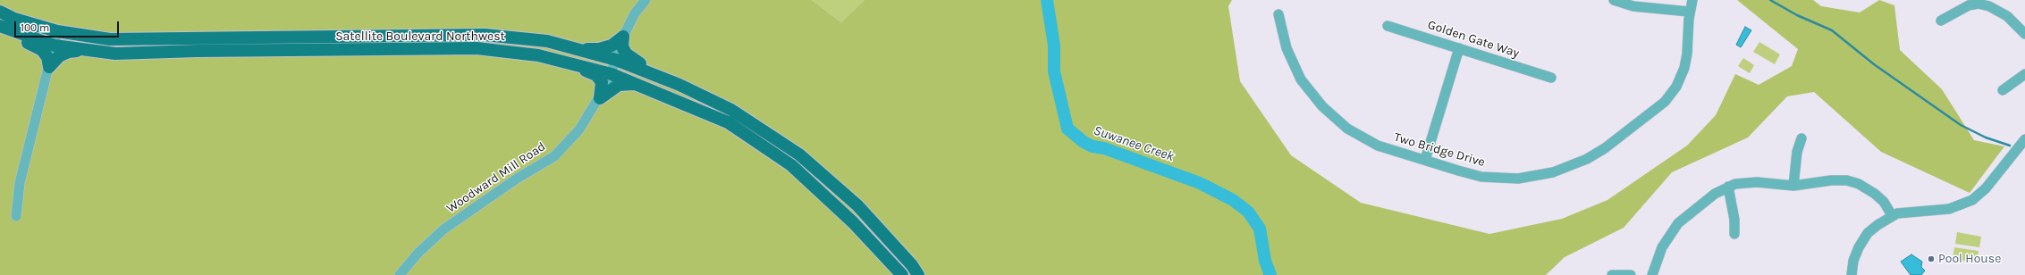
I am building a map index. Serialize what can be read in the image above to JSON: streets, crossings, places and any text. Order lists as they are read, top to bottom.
{
  "streets": {
    "main road": ["Satellite Boulevard Northwest"],
    "street": ["Golden Gate Way", "Two Bridge Drive", "Woodward Mill Road"]
  },
  "crossings": [
    ["Satellite Boulevard Northwest", "Woodward Mill Road"]
  ],
  "water": ["Suwanee Creek"],
  "places": ["Pool House"],
  "scale_bar": "100 m"
}
